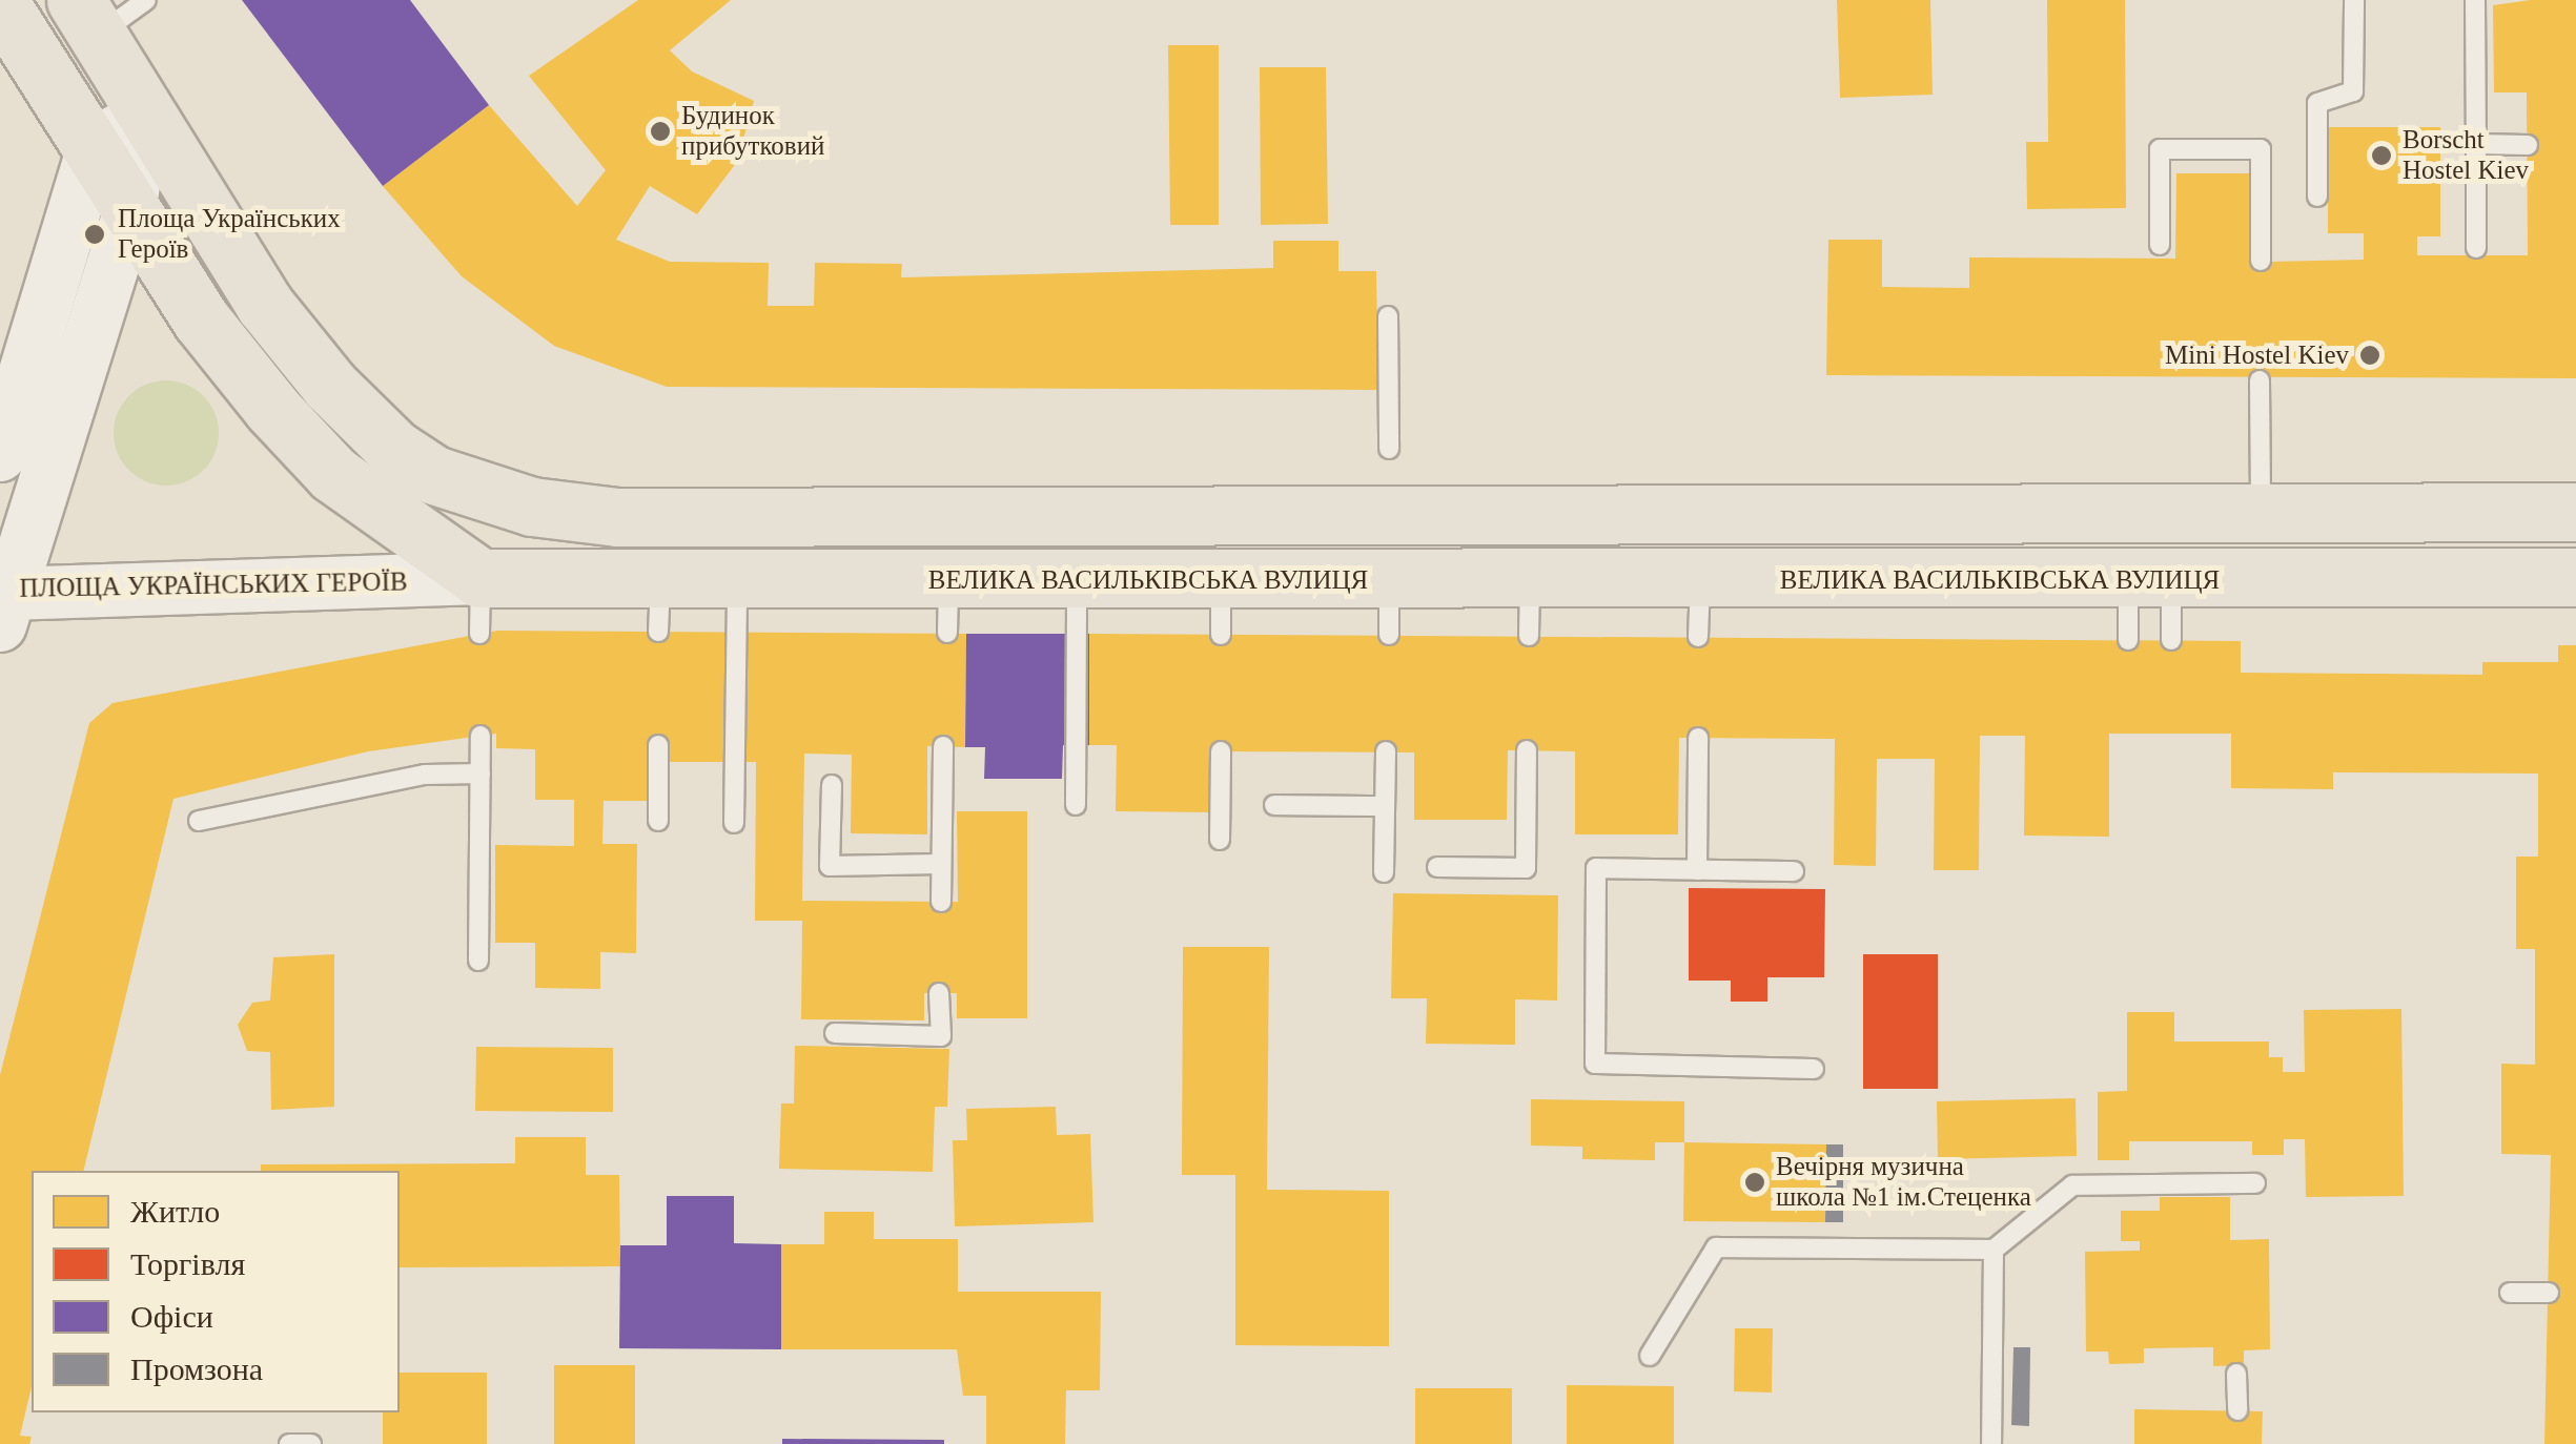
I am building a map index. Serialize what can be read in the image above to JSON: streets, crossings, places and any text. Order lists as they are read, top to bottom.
{
  "streets": {
    "main road": ["ВЕЛИКА ВАСИЛЬКІВСЬКА ВУЛИЦЯ", "ПЛОЩА УКРАЇНСЬКИХ ГЕРОЇВ"]
  },
  "crossings": [
    ["ВЕЛИКА ВАСИЛЬКІВСЬКА ВУЛИЦЯ", "ПЛОЩА УКРАЇНСЬКИХ ГЕРОЇВ"]
  ],
  "places": [
    "Будинок прибутковий",
    "Borscht Hostel Kiev",
    "Площа Українських Героїв",
    "Mini Hostel Kiev",
    "Вечірня музична школа №1 ім.Стеценка"
  ],
  "legend": [
    "Житло",
    "Торгівля",
    "Офіси",
    "Промзона"
  ]
}
